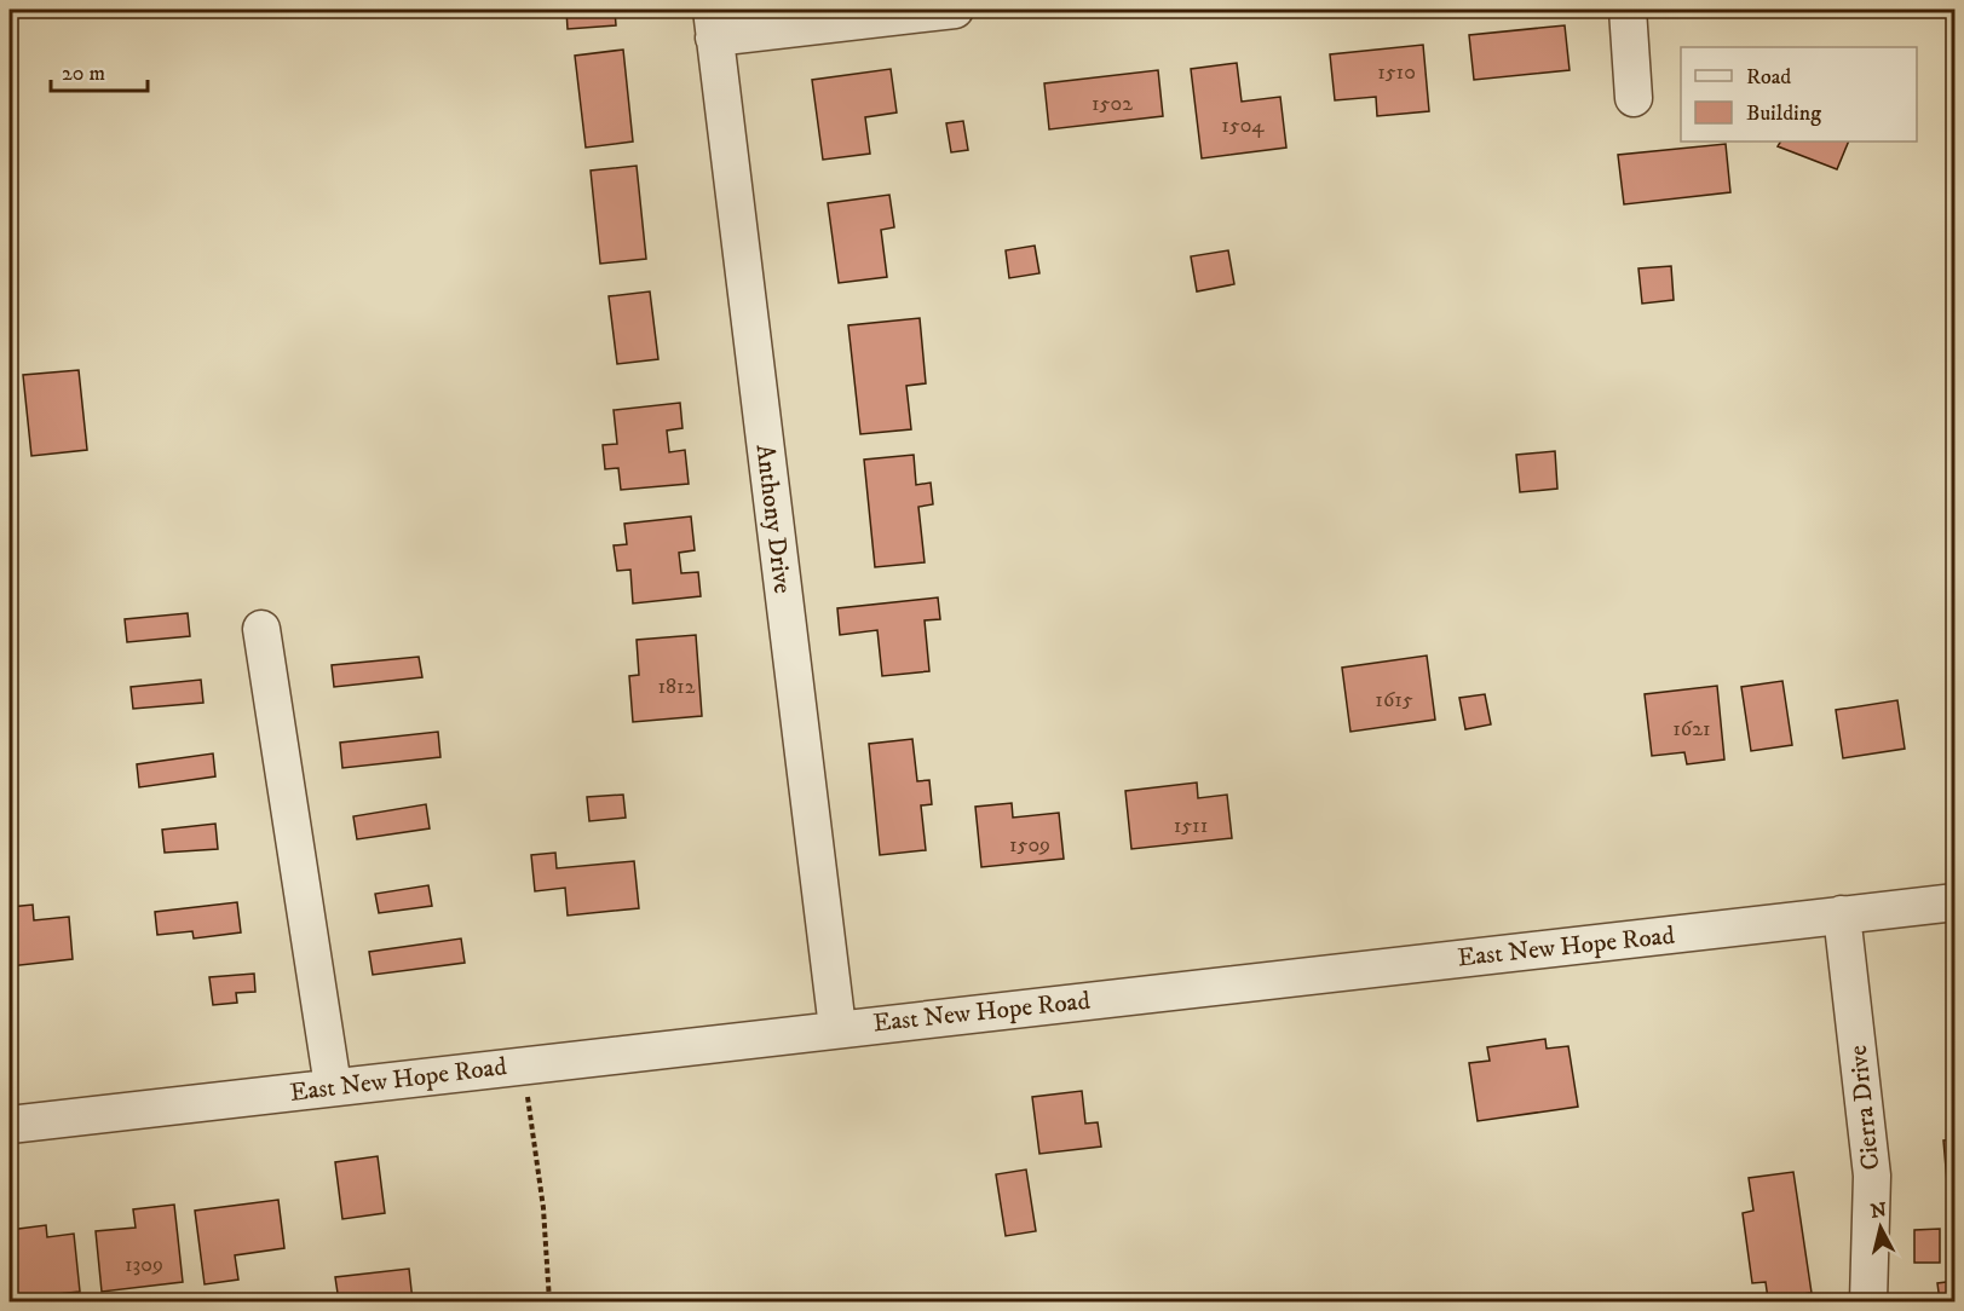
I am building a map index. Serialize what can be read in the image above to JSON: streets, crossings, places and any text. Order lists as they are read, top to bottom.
{
  "streets": {
    "street": ["Anthony Drive", "East New Hope Road", "Cierra Drive"]
  },
  "crossings": [
    ["Anthony Drive", "East New Hope Road"],
    ["East New Hope Road", "Cierra Drive"]
  ],
  "house_numbers": [
    "1510",
    "1502",
    "1504",
    "1812",
    "1615",
    "1621",
    "1511",
    "1509",
    "1309"
  ],
  "legend": ["Road", "Building"],
  "scale_bar": "20 m",
  "north": "top"
}
